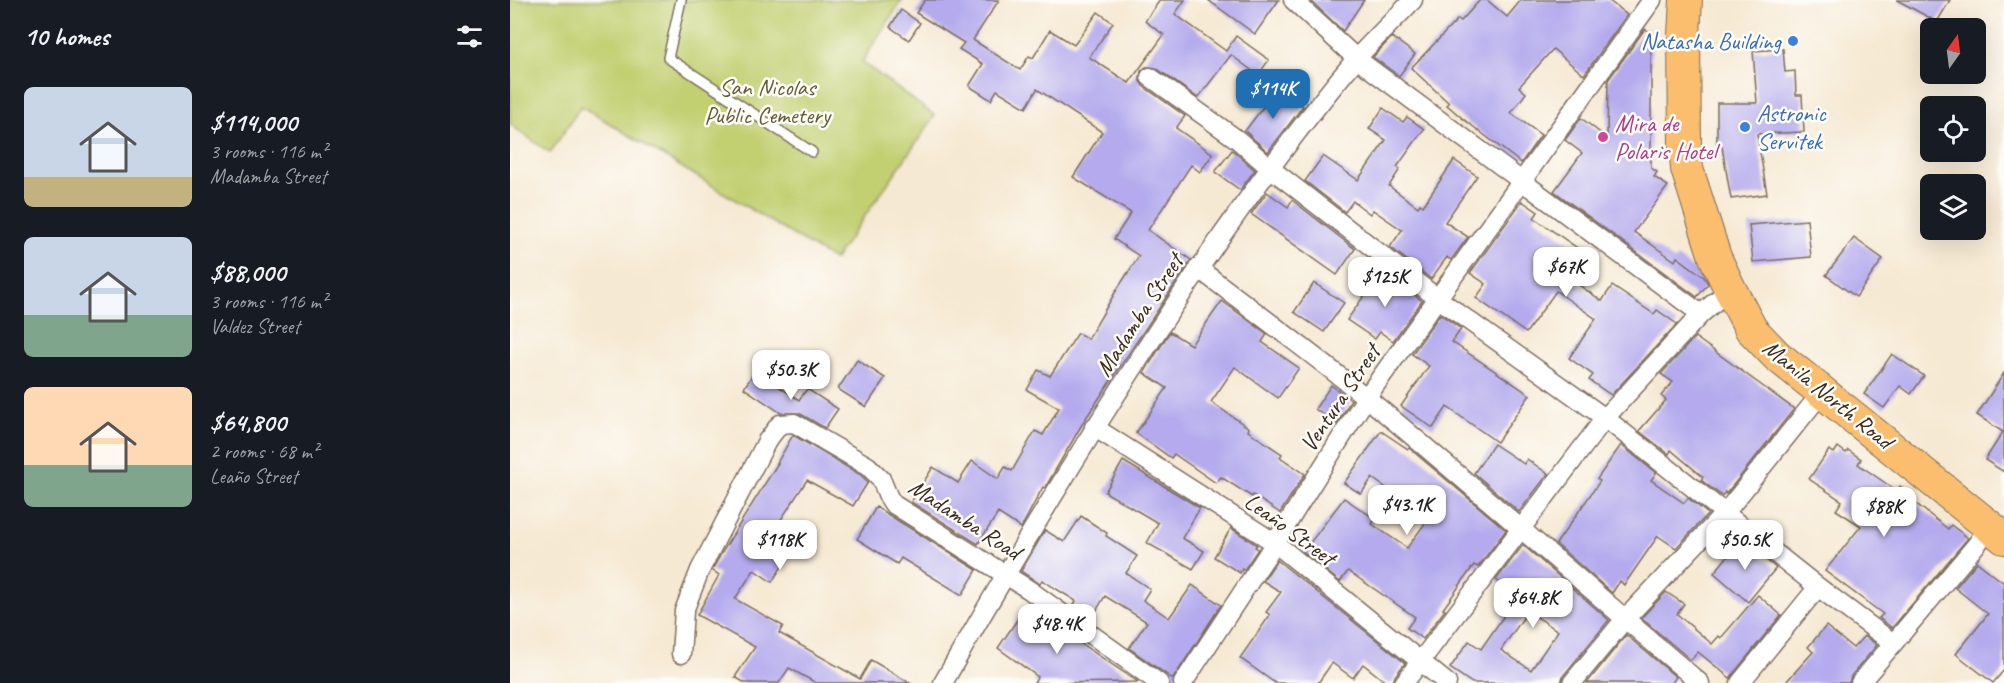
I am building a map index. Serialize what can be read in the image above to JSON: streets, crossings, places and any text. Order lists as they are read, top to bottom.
{
  "streets": {
    "highway": ["Manila North Road"],
    "street": [
      "Madamba Street",
      "Ventura Street",
      "Madamba Road",
      "Leaño Street"
    ]
  },
  "crossings": [
    ["Madamba Street", "Madamba Road"],
    ["Madamba Street", "Leaño Street"],
    ["Ventura Street", "Leaño Street"]
  ],
  "parks": ["San Nicolas Public Cemetery"],
  "places": ["Natasha Building", "Astronic Servitek", "Mira de Polaris Hotel"],
  "north": "top",
  "page": {
    "heading": "10 homes",
    "price": [
      "$114K",
      "$67K",
      "$125K",
      "$50.3K",
      "$43.1K",
      "$88K",
      "$118K",
      "$50.5K",
      "$64.8K",
      "$48.4K"
    ],
    "list": [
      {
        "name": "$114,000",
        "note": "3 rooms · 116 m² · Madamba Street"
      },
      {
        "name": "$88,000",
        "note": "3 rooms · 116 m² · Valdez Street"
      },
      {
        "name": "$64,800",
        "note": "2 rooms · 68 m² · Leaño Street"
      }
    ]
  }
}
